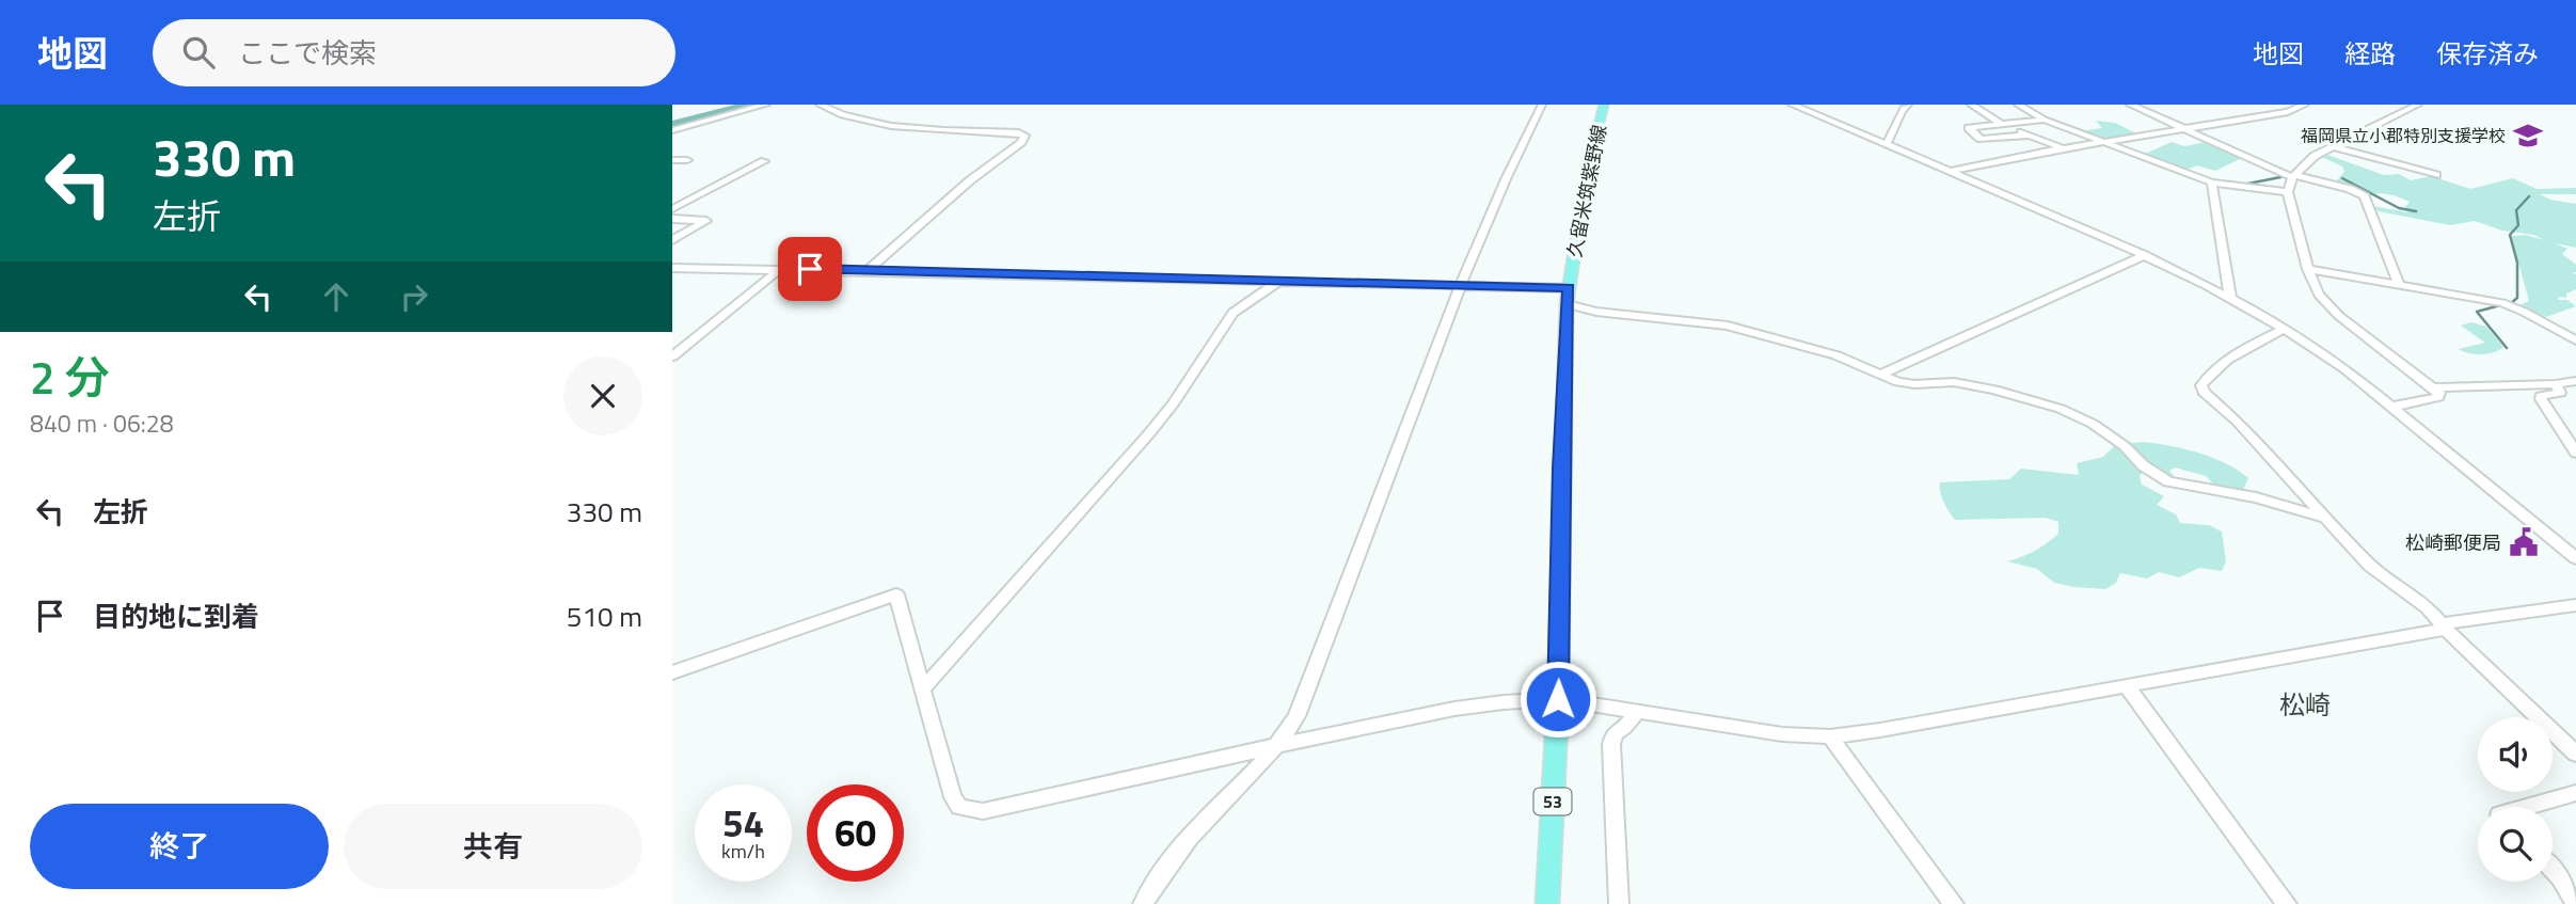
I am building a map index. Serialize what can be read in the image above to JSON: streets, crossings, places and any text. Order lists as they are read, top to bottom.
{
  "streets": {
    "main road": ["久留米筑紫野線", "53"]
  },
  "districts": ["松崎"],
  "places": {
    "school or university": ["福岡県立小郡特別支援学校"],
    "public building": ["松崎郵便局"]
  },
  "page": {
    "header": "地図",
    "search": "ここで検索",
    "nav": ["地図", "経路", "保存済み"],
    "turn": ["330 m", "左折"],
    "heading": ["2 分", "840 m · 06:28"],
    "list": [
      {
        "name": "左折",
        "value": "330 m"
      },
      {
        "name": "目的地に到着",
        "value": "510 m"
      }
    ],
    "speed": "54 km/h",
    "limit": "60",
    "buttons": ["終了", "共有"]
  }
}
